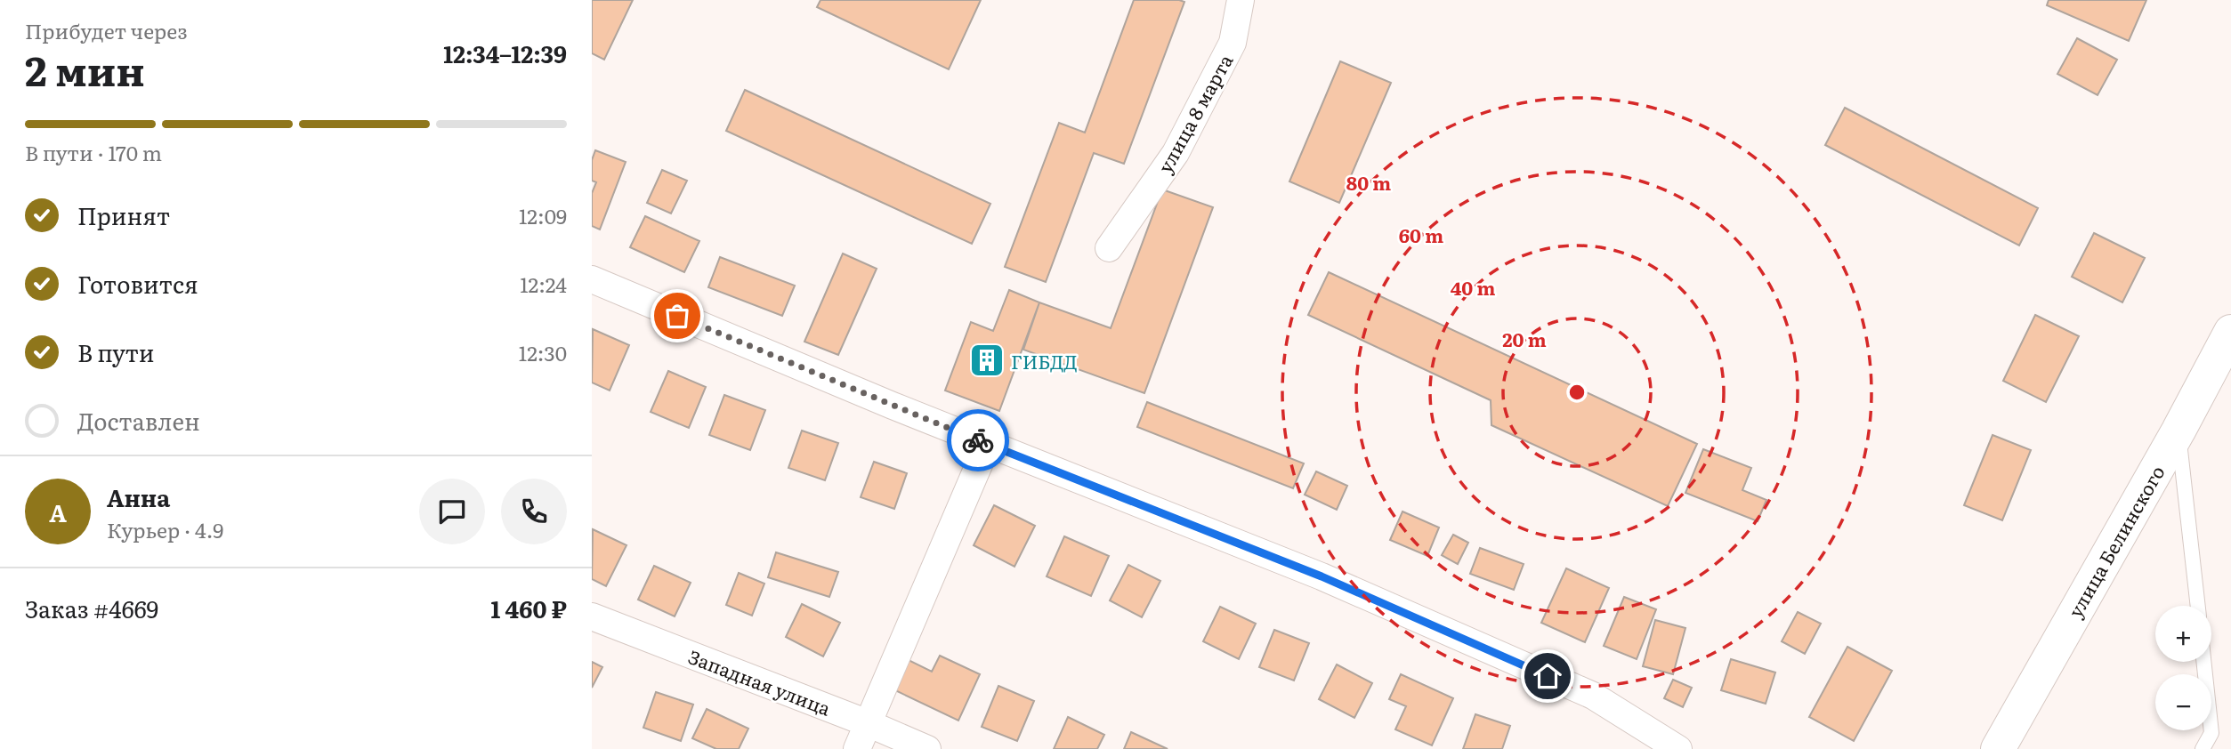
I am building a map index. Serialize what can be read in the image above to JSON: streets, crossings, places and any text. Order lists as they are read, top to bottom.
{
  "streets": {
    "main road": ["улица Белинского"],
    "street": ["улица 8 марта", "Западная улица"]
  },
  "places": {
    "building": ["ГИБДД"]
  },
  "page": {
    "heading": ["2 мин", "Прибудет через", "12:34–12:39"],
    "panel": [
      "Анна",
      "Курьер · 4.9",
      "Заказ #4669",
      "1 460 ₽"
    ],
    "bar": "В пути · 170 m",
    "list": [
      ["Принят", "12:09"],
      ["Готовится", "12:24"],
      ["В пути", "12:30"],
      "Доставлен"
    ],
    "round": "А",
    "map_buttons": ["+", "−"]
  },
  "rings": [
    "80 m",
    "60 m",
    "40 m",
    "20 m"
  ]
}
